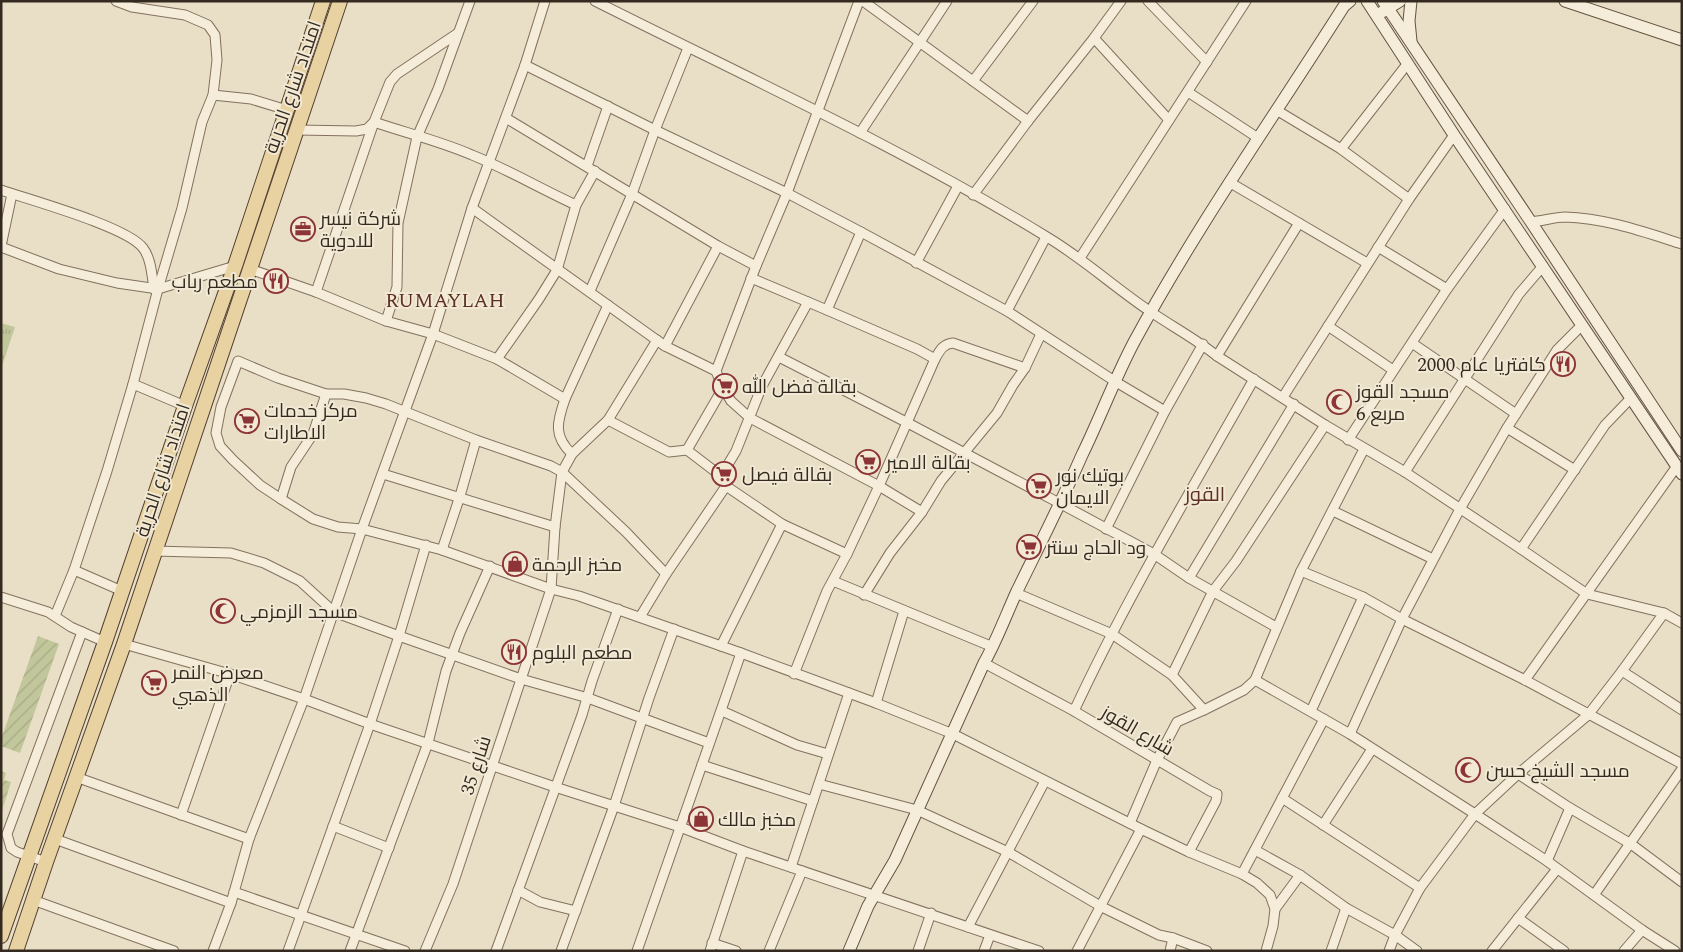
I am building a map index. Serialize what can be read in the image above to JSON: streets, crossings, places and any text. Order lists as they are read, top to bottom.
{
  "streets": {
    "main road": ["امتداد شارع الحرية"],
    "street": ["شارع القوز", "شارع 35"]
  },
  "districts": ["RUMAYLAH", "القوز"],
  "places": {
    "office": ["شركة نيسر للادوية"],
    "restaurant": ["مطعم رباب", "كافتريا عام 2000", "مطعم البلوم"],
    "supermarket": [
      "بقالة فضل الله",
      "مركز خدمات الاطارات",
      "بقالة الامير",
      "بقالة فيصل",
      "بوتيك نور الايمان",
      "ود الحاج سنتر",
      "معرض النمر الذهبي"
    ],
    "mosque": ["مسجد القوز مربع 6", "مسجد الزمزمي", "مسجد الشيخ حسن"],
    "shop": ["مخبز الرحمة", "مخبز مالك"]
  }
}
